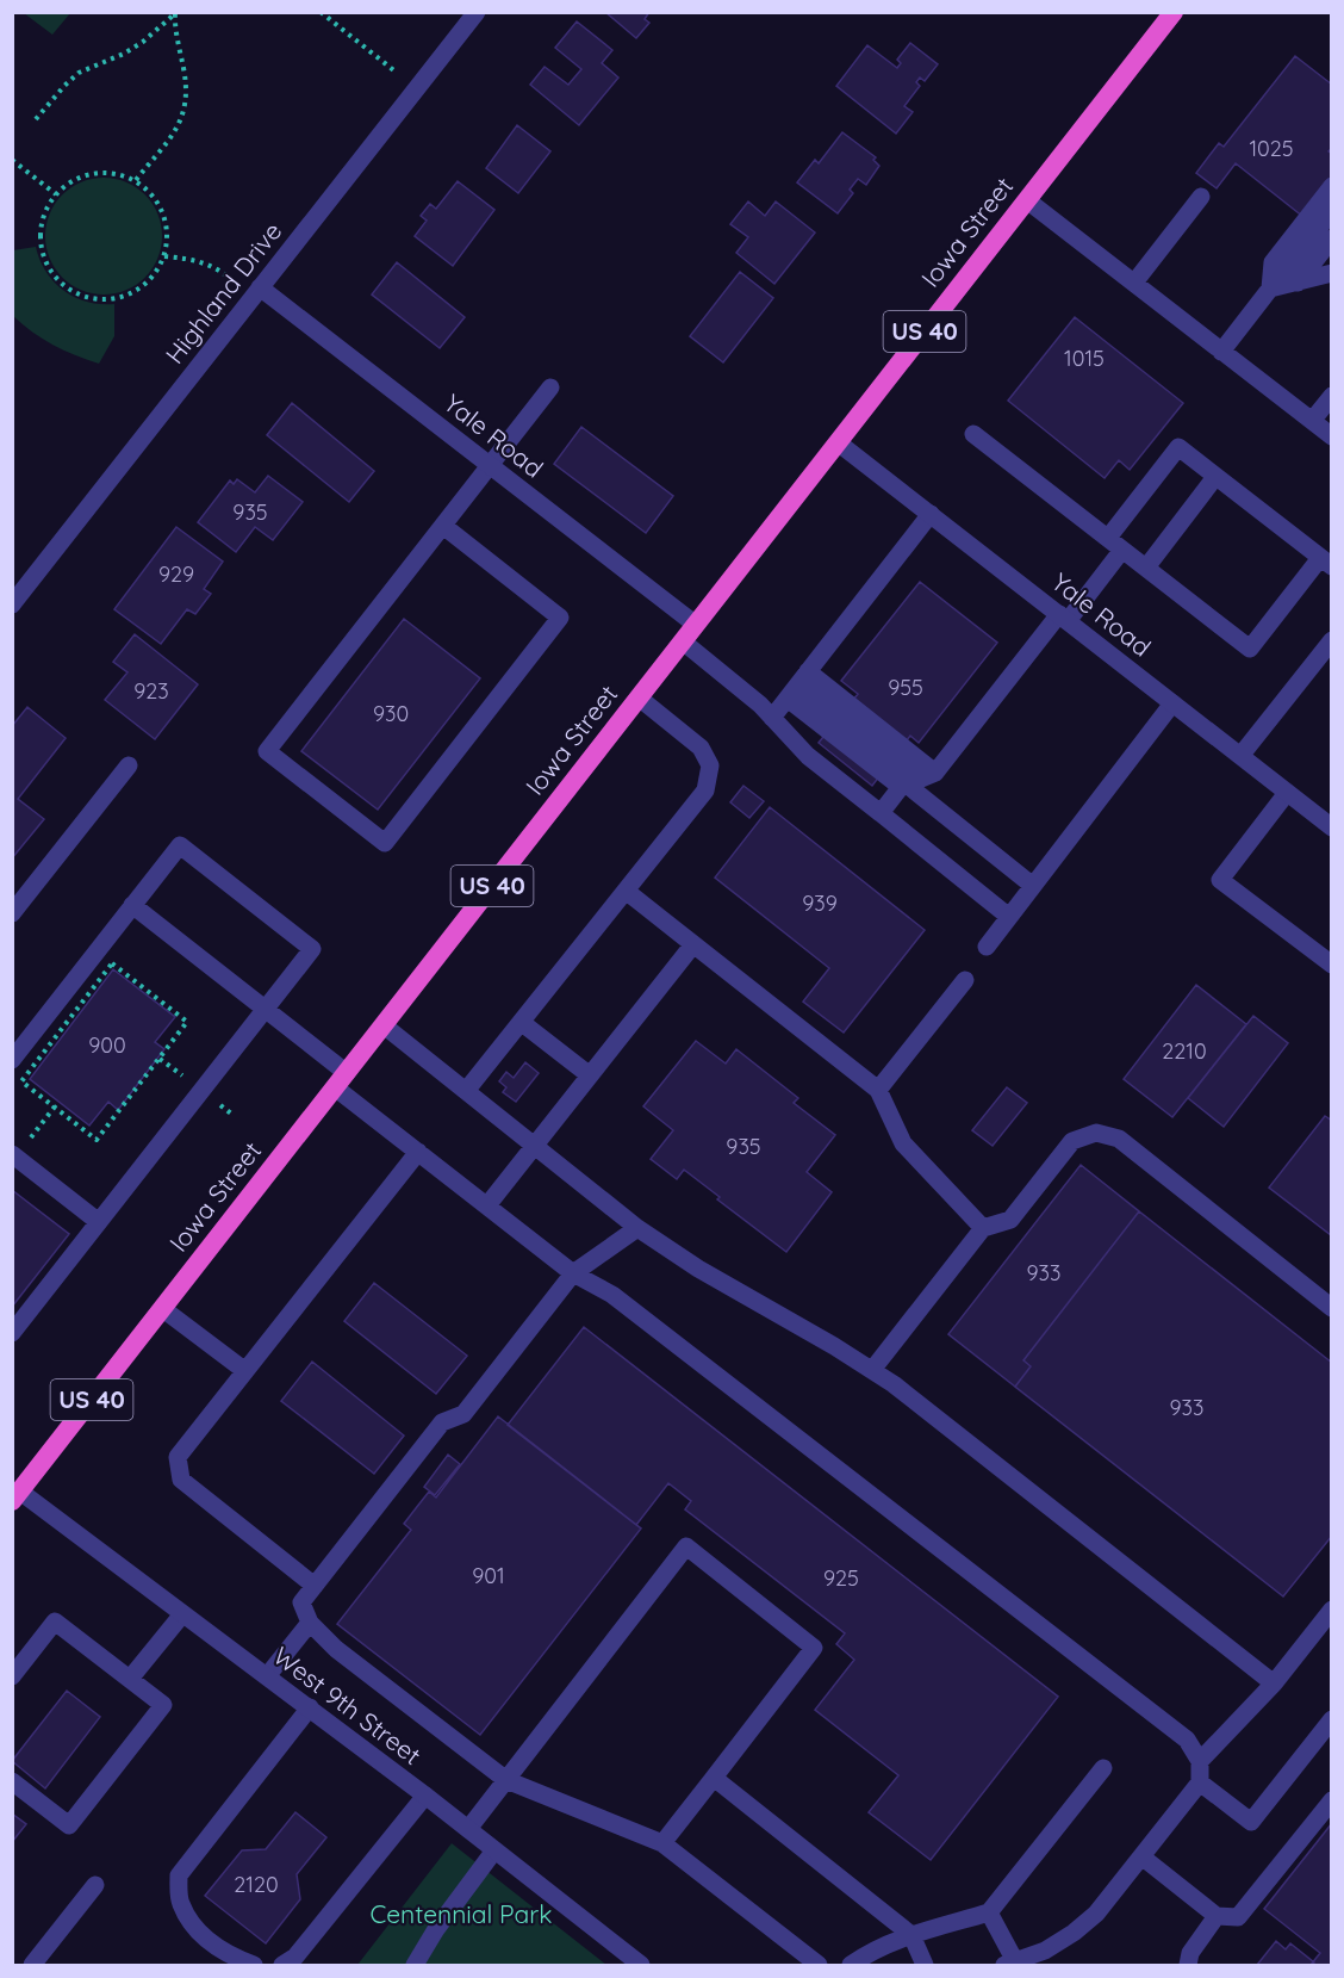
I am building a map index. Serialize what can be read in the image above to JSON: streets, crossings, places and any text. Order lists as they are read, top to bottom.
{
  "streets": {
    "highway": ["Iowa Street", "US 40"],
    "street": ["Highland Drive", "Yale Road", "West 9th Street"]
  },
  "crossings": [
    ["Iowa Street", "Yale Road"],
    ["Iowa Street", "West 9th Street"],
    ["Highland Drive", "Yale Road"]
  ],
  "parks": ["Centennial Park"],
  "house_numbers": [
    "1025",
    "1015",
    "935",
    "929",
    "955",
    "923",
    "930",
    "939",
    "900",
    "2210",
    "935",
    "933",
    "933",
    "901",
    "925",
    "2120"
  ]
}
